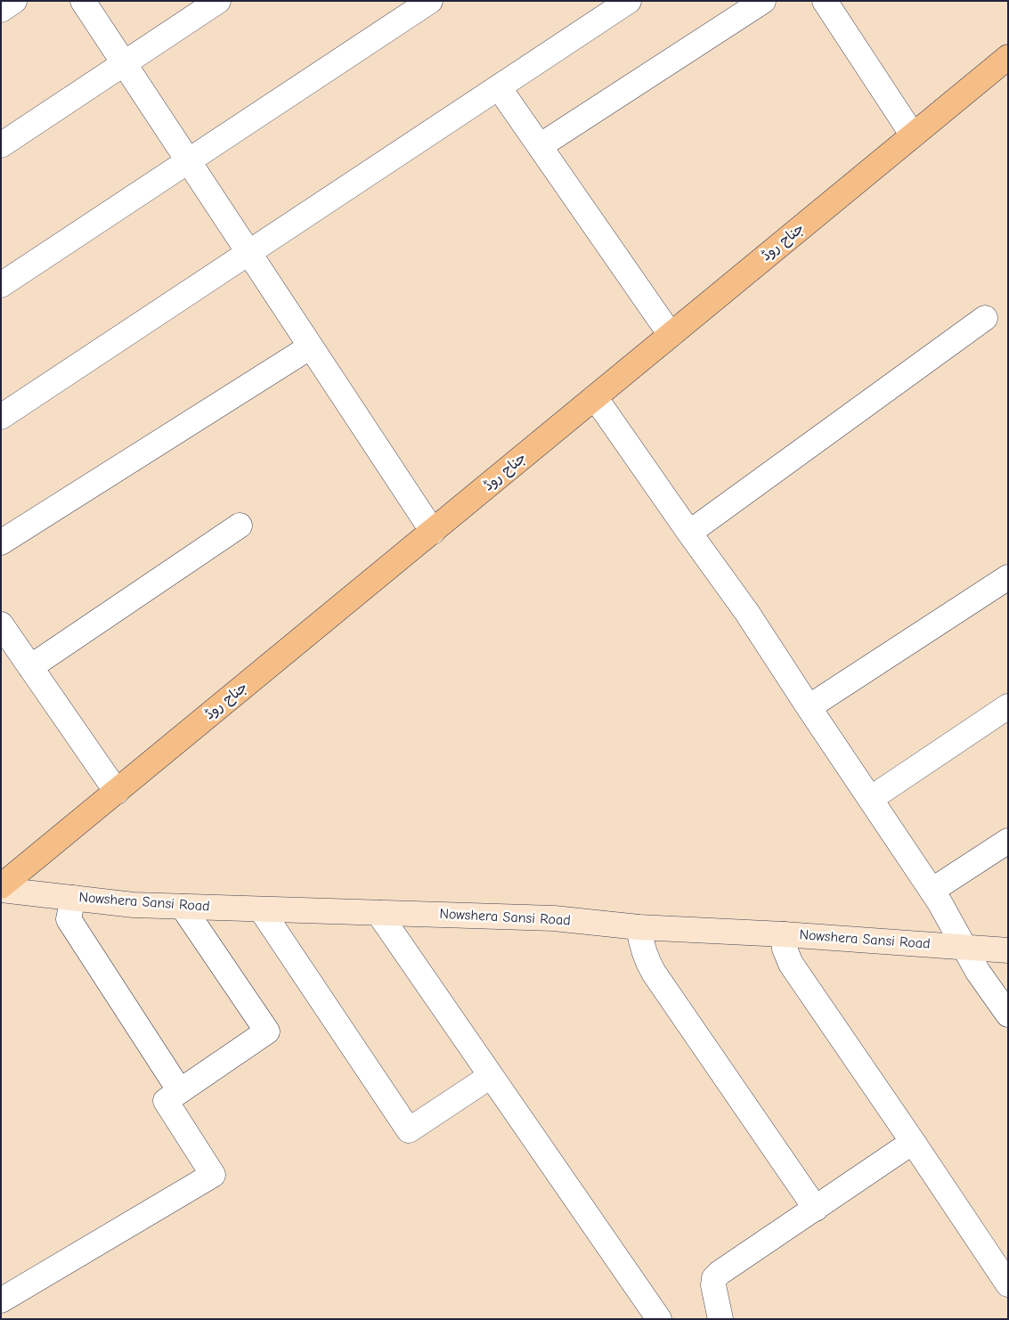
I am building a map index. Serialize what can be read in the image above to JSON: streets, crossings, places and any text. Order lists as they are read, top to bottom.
{
  "streets": {
    "main road": ["جناح روڈ", "Nowshera Sansi Road"]
  },
  "crossings": [
    ["جناح روڈ", "Nowshera Sansi Road"]
  ]
}
